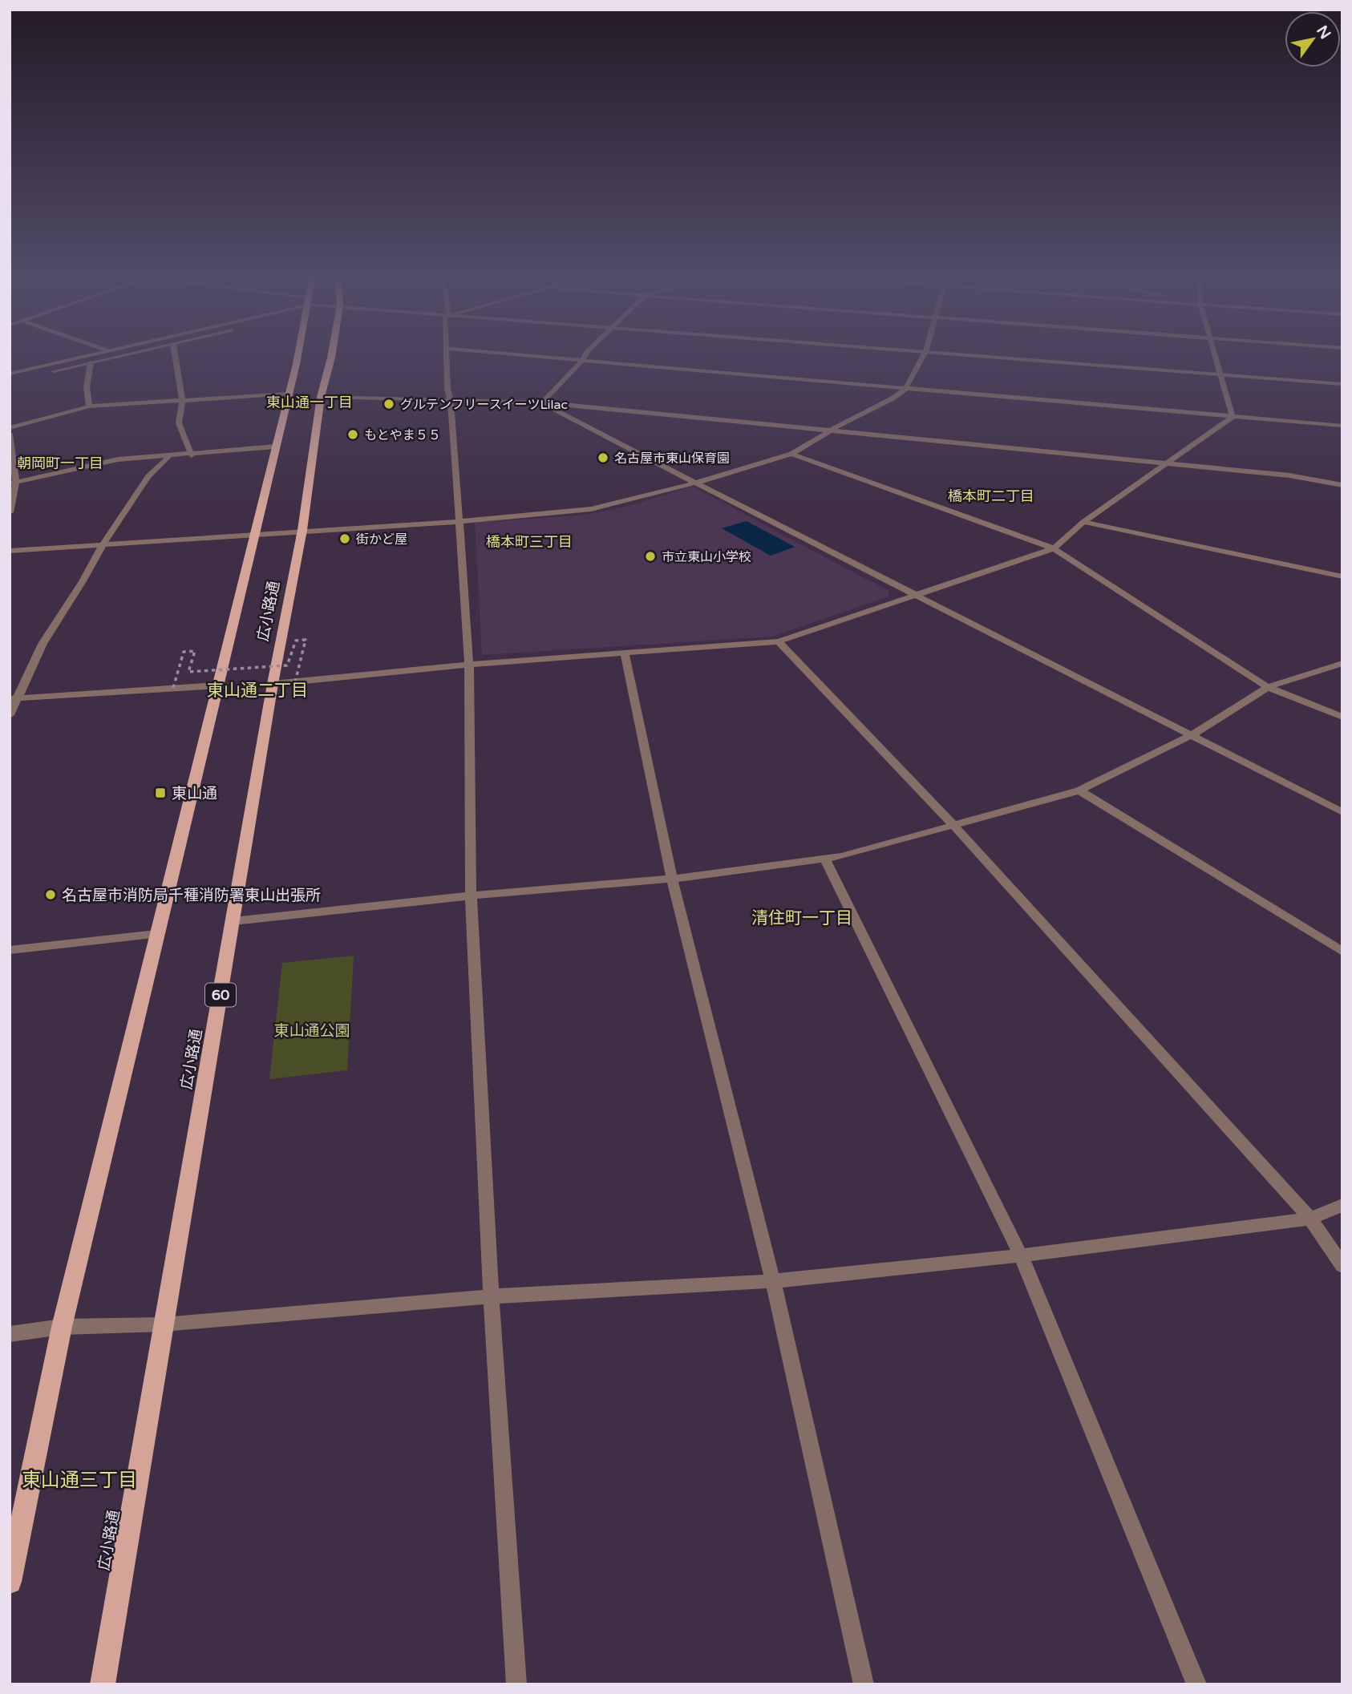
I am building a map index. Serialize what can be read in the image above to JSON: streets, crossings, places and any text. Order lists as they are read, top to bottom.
{
  "streets": {
    "main road": ["広小路通", "60"]
  },
  "districts": [
    "東山通一丁目",
    "朝岡町一丁目",
    "橋本町二丁目",
    "橋本町三丁目",
    "東山通二丁目",
    "清住町一丁目",
    "東山通三丁目"
  ],
  "parks": ["東山通公園"],
  "places": {
    "other": [
      "グルテンフリースイーツLilac",
      "もとやま５５",
      "名古屋市東山保育園",
      "街かど屋",
      "市立東山小学校",
      "名古屋市消防局千種消防署東山出張所"
    ],
    "transit": ["東山通"]
  },
  "north": "top right"
}
